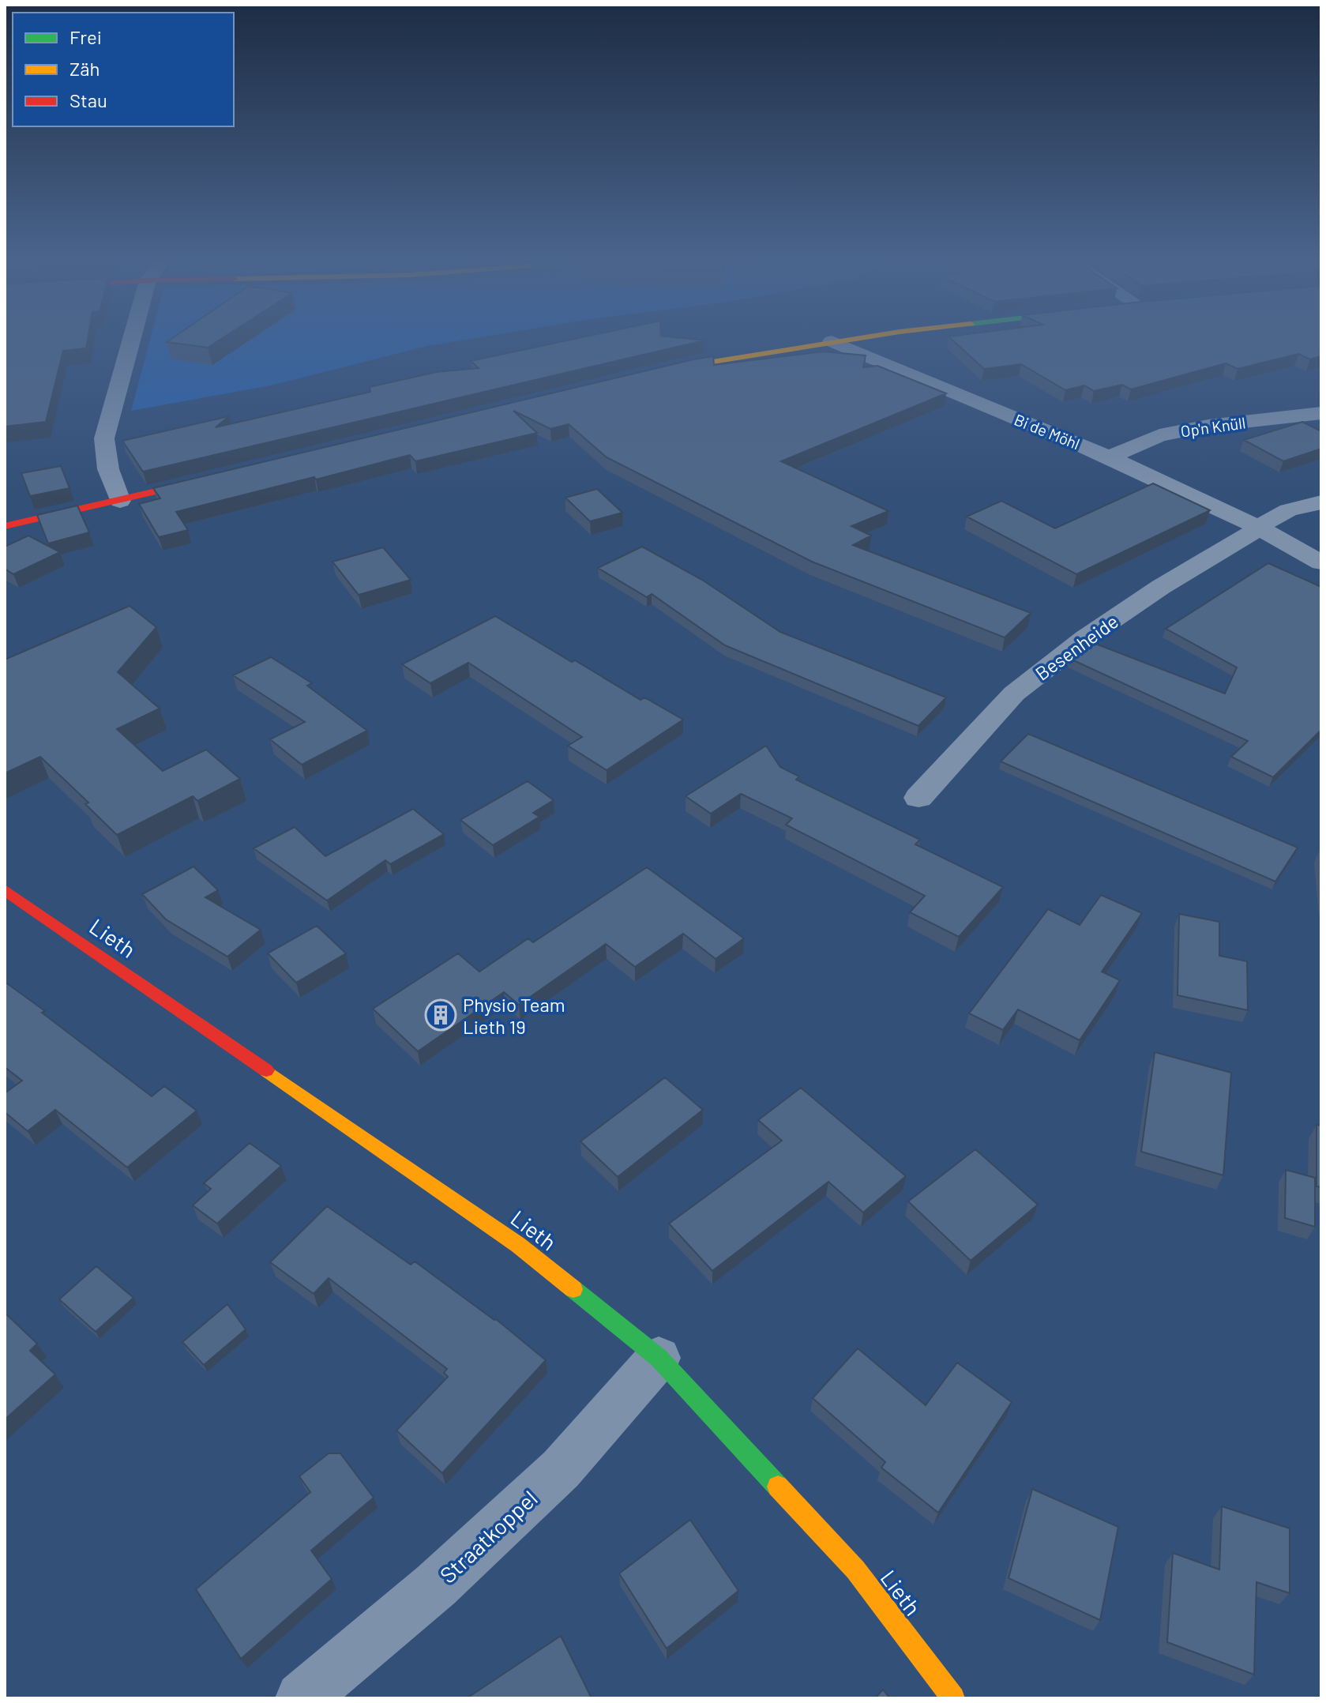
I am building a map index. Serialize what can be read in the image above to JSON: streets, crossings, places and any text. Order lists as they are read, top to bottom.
{
  "streets": {
    "street": [
      "Op'n Knüll",
      "Bi de Möhl",
      "Besenheide",
      "Lieth",
      "Straatkoppel"
    ]
  },
  "crossings": [
    ["Op'n Knüll", "Bi de Möhl"],
    ["Bi de Möhl", "Besenheide"],
    ["Lieth", "Straatkoppel"]
  ],
  "places": {
    "building": ["Physio Team Lieth 19"]
  },
  "legend": ["Frei", "Zäh", "Stau"]
}
